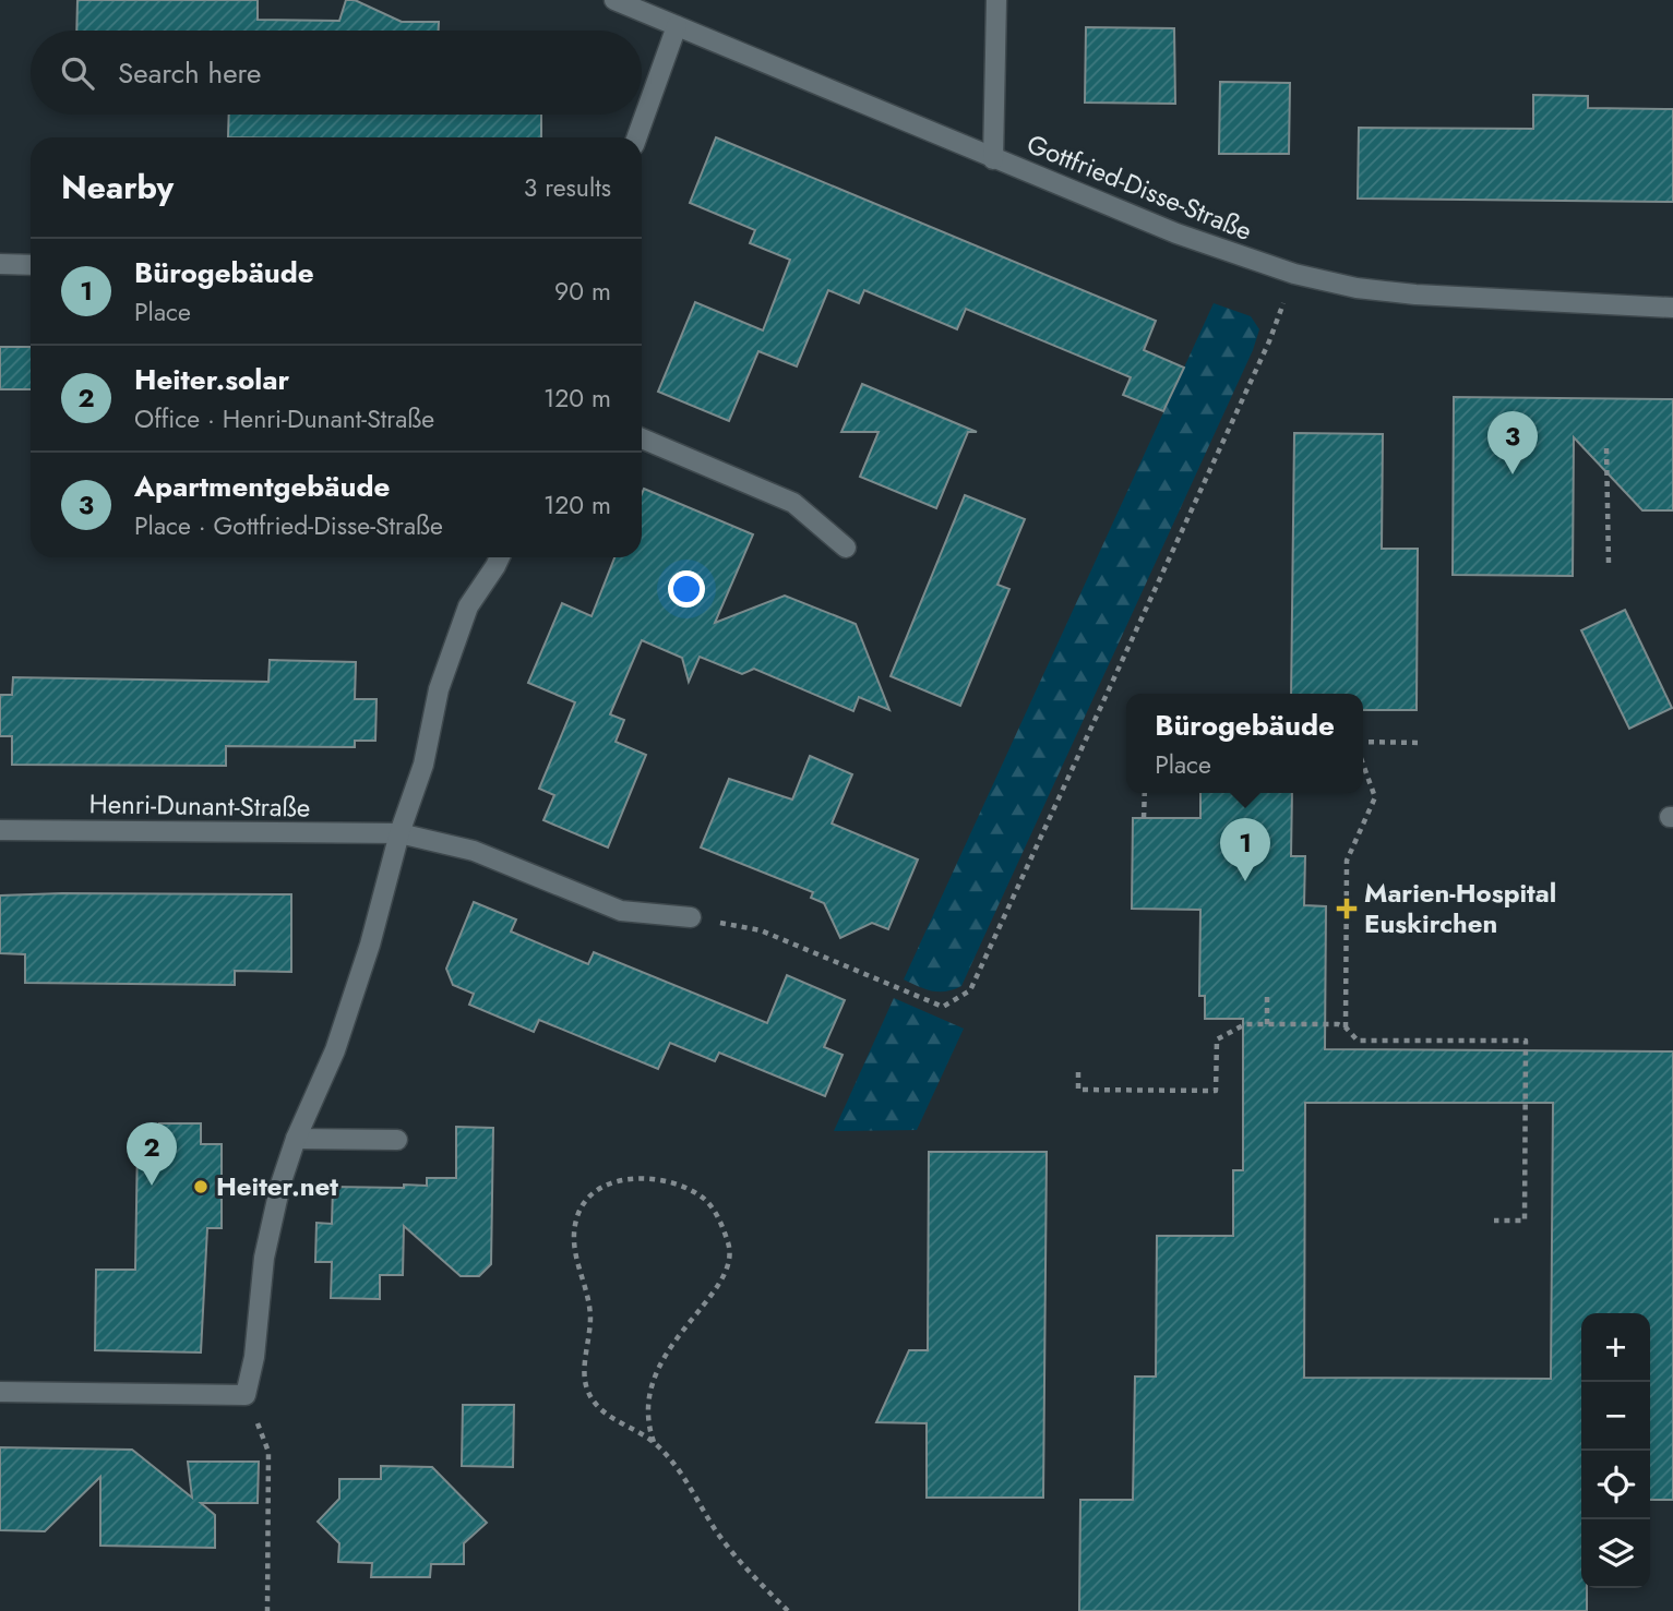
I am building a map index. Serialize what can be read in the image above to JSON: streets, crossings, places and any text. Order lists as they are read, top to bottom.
{
  "streets": {
    "street": ["Gottfried-Disse-Straße", "Henri-Dunant-Straße"]
  },
  "places": {
    "health": ["Marien-Hospital Euskirchen"],
    "other": ["Heiter.net"]
  },
  "page": {
    "search": "Search here",
    "heading": ["Nearby", "3 results"],
    "list": [
      {
        "mark": "1",
        "name": "Bürogebäude",
        "note": "Place",
        "value": "90 m"
      },
      {
        "mark": "2",
        "name": "Heiter.solar",
        "note": "Office · Henri-Dunant-Straße",
        "value": "120 m"
      },
      {
        "mark": "3",
        "name": "Apartmentgebäude",
        "note": "Place · Gottfried-Disse-Straße",
        "value": "120 m"
      }
    ],
    "pins": ["3", "1", "2"],
    "popup": ["Bürogebäude", "Place"],
    "map_buttons": ["+", "−"]
  }
}
